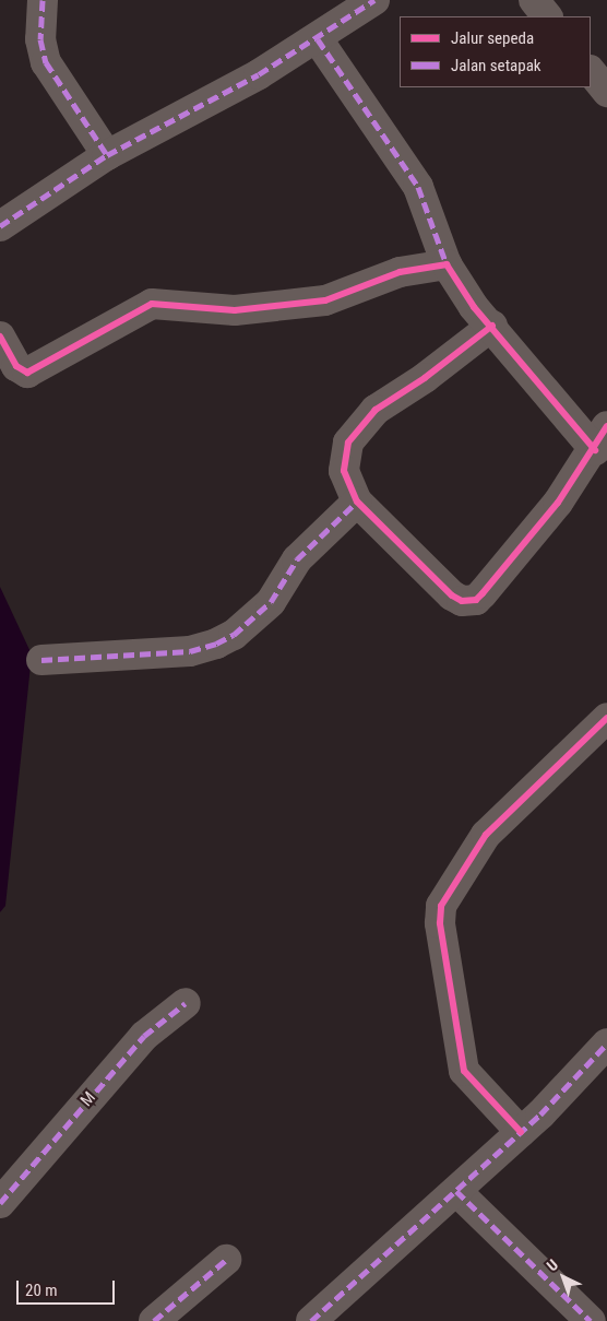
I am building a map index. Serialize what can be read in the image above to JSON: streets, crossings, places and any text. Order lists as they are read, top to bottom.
{
  "streets": {
    "street": ["M"]
  },
  "legend": ["Jalur sepeda", "Jalan setapak"],
  "scale_bar": "20 m",
  "north": "top left"
}
